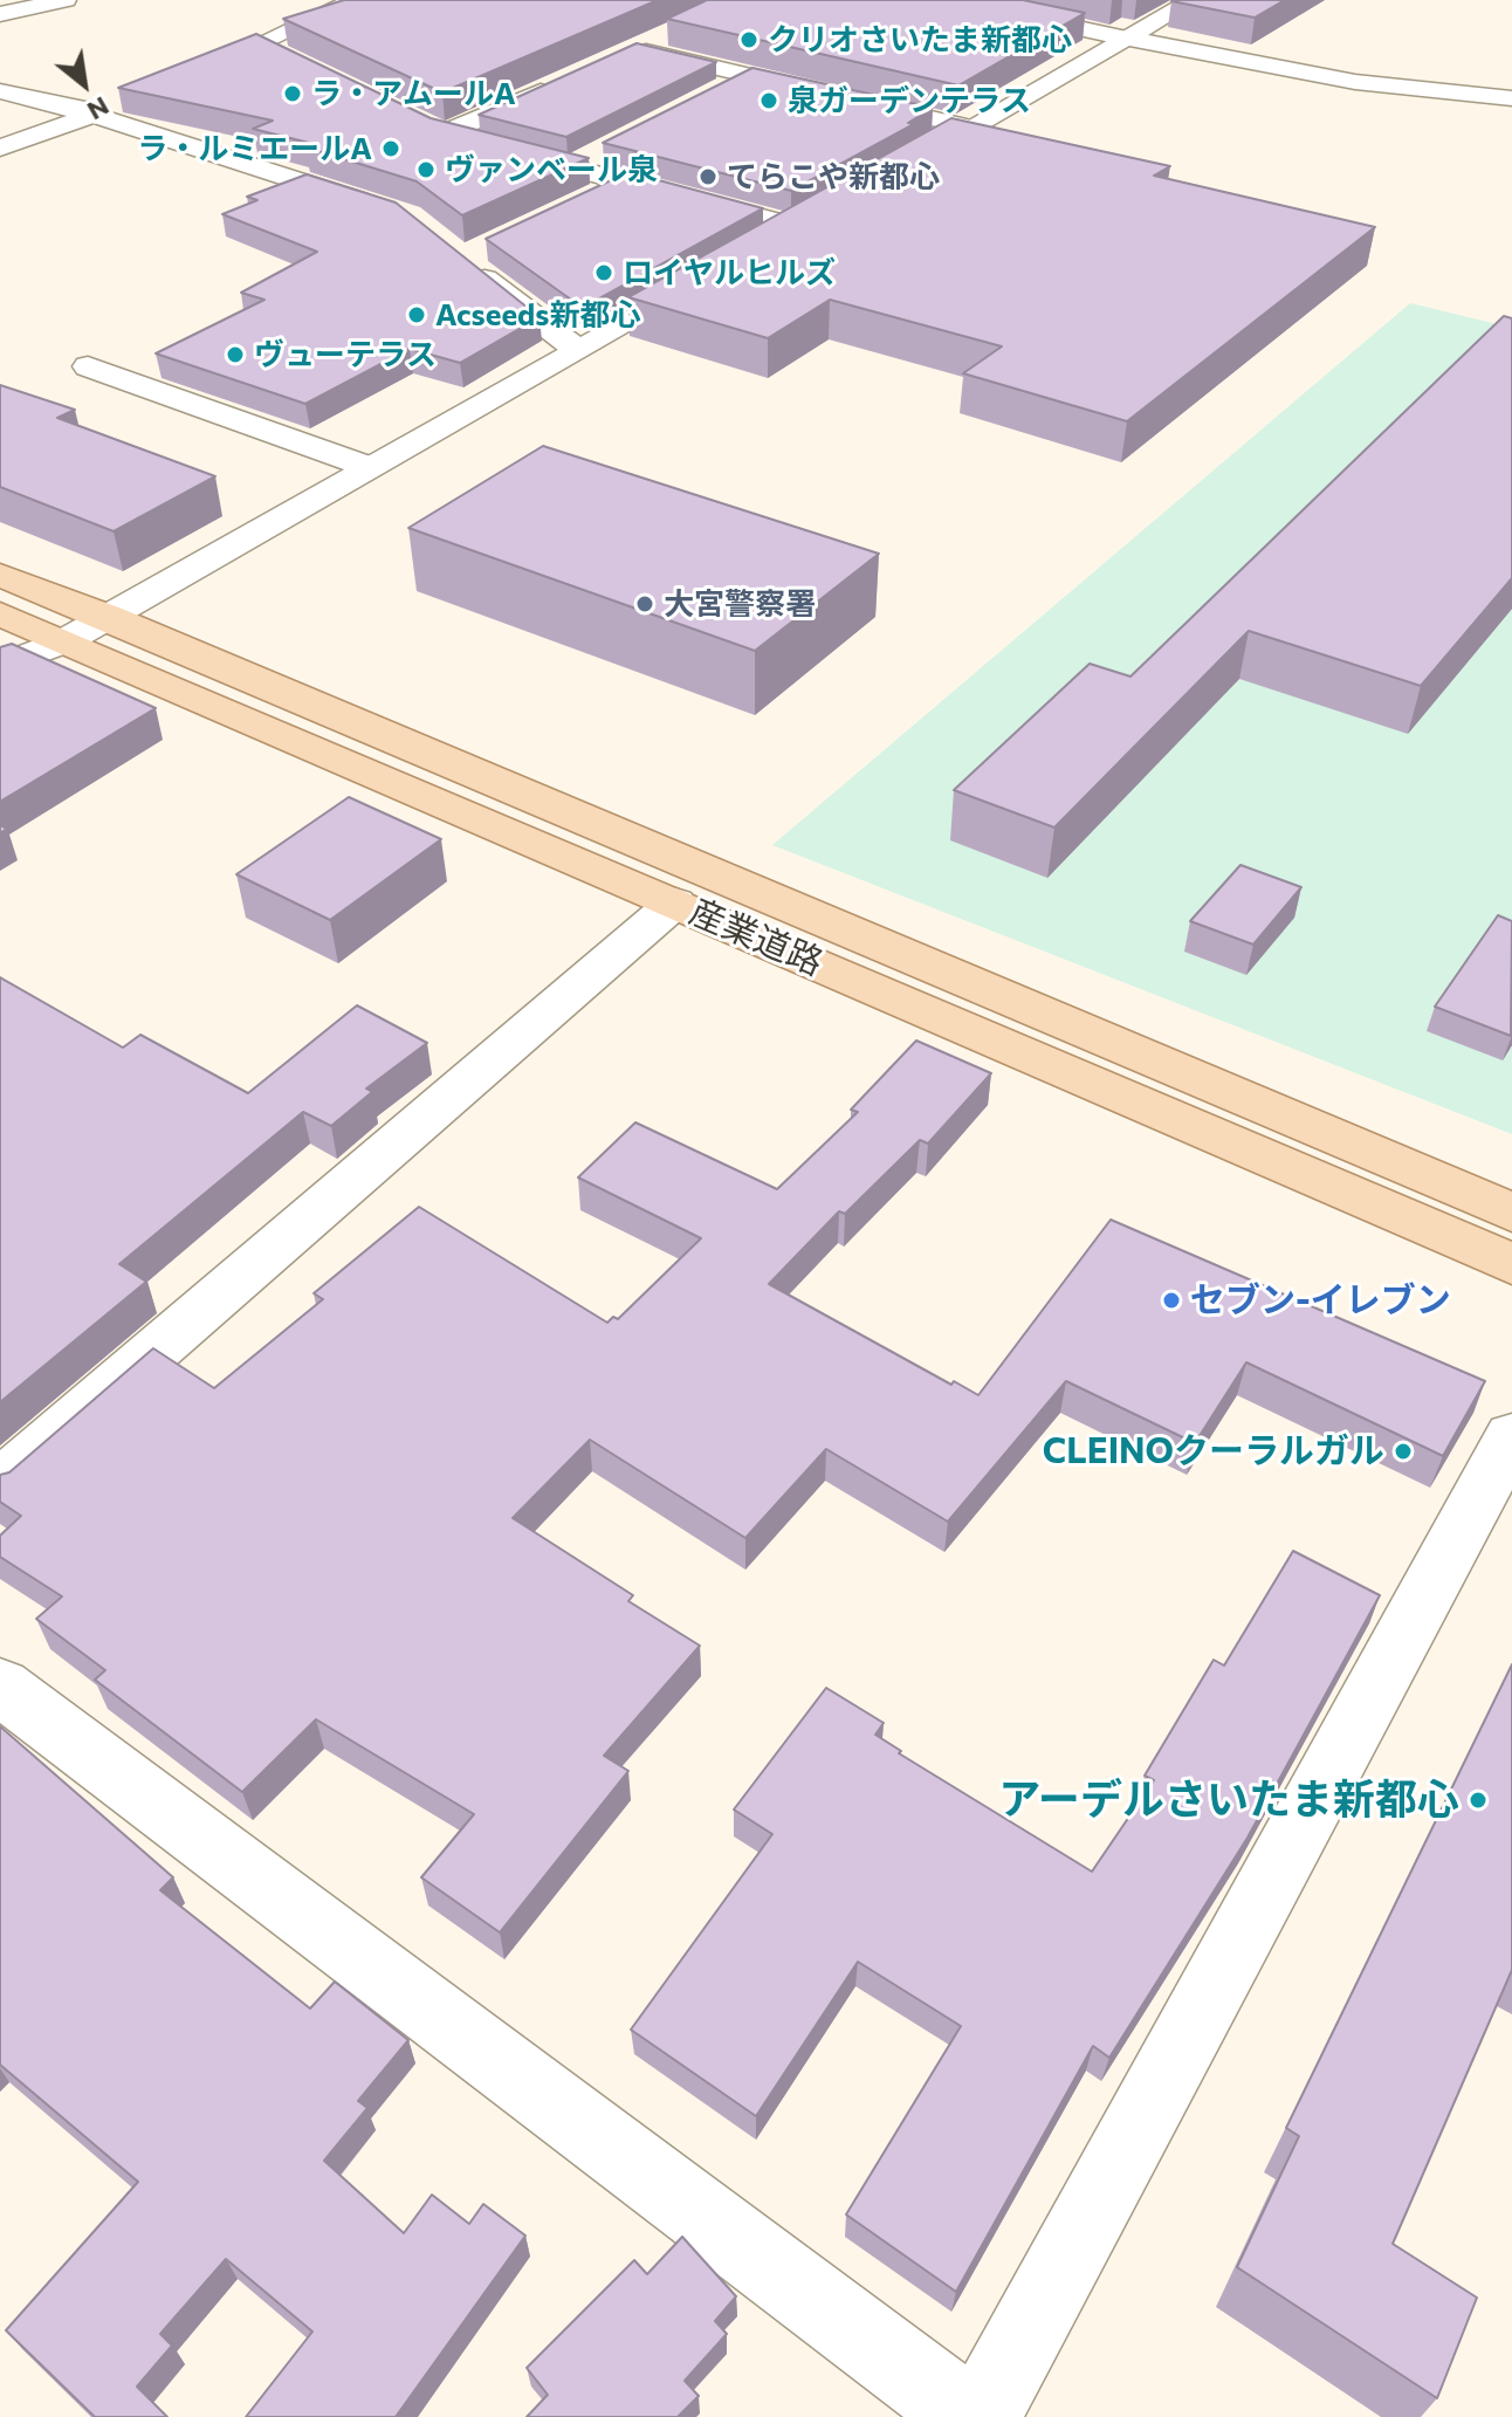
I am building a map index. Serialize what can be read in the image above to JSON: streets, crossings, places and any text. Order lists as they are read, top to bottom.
{
  "streets": {
    "main road": ["産業道路"]
  },
  "places": [
    "クリオさいたま新都心",
    "ラ・アムールA",
    "泉ガーデンテラス",
    "ラ・ルミエールA",
    "ヴァンベール泉",
    "てらこや新都心",
    "ロイヤルヒルズ",
    "Acseeds新都心",
    "ヴューテラス",
    "大宮警察署",
    "セブン-イレブン",
    "CLEINOクーラルガル",
    "アーデルさいたま新都心"
  ],
  "north": "bottom right"
}
